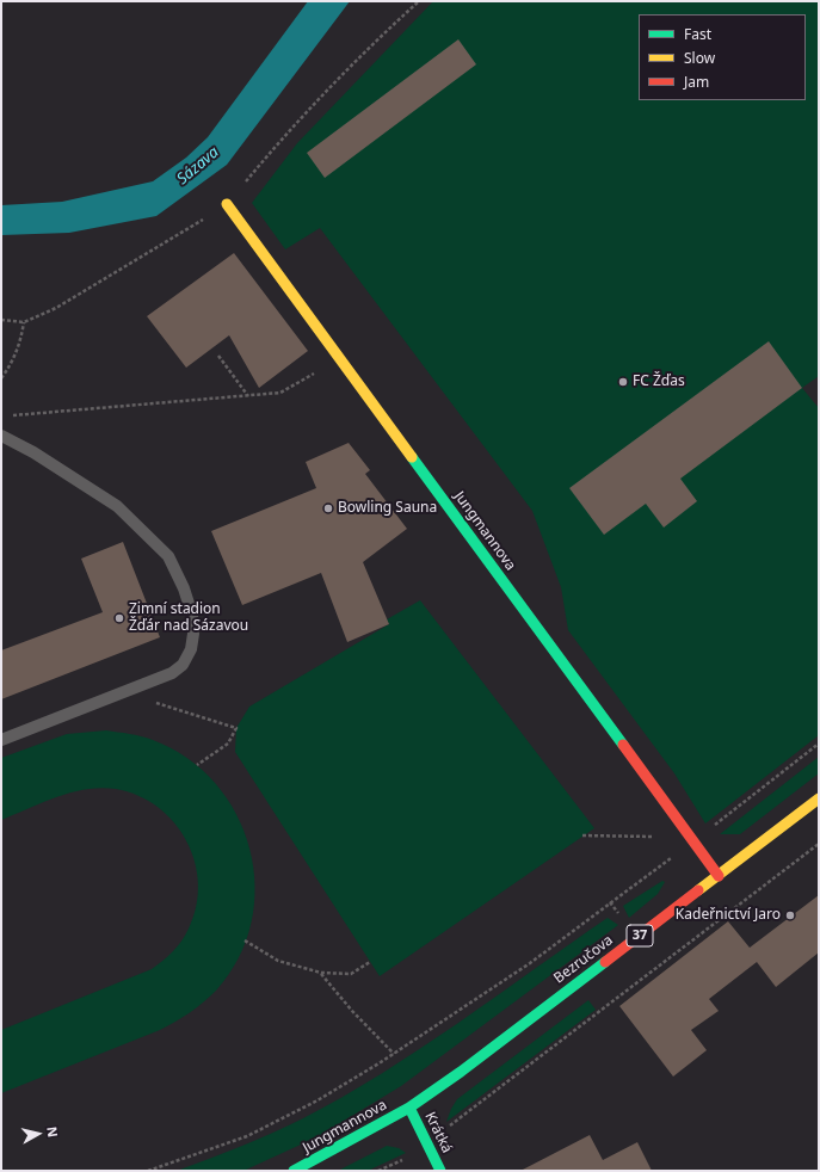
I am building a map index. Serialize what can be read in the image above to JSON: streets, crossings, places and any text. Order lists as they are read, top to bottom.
{
  "streets": {
    "street": [
      "Jungmannova",
      "37",
      "Bezručova",
      "Krátká"
    ]
  },
  "crossings": [
    ["Jungmannova", "Bezručova"],
    ["Jungmannova", "Krátká"],
    ["Bezručova", "Krátká"]
  ],
  "water": ["Sázava"],
  "places": [
    "FC Žďas",
    "Bowling Sauna",
    "Zimní stadion Žďár nad Sázavou",
    "Kadeřnictví Jaro"
  ],
  "legend": ["Fast", "Slow", "Jam"],
  "north": "right"
}
